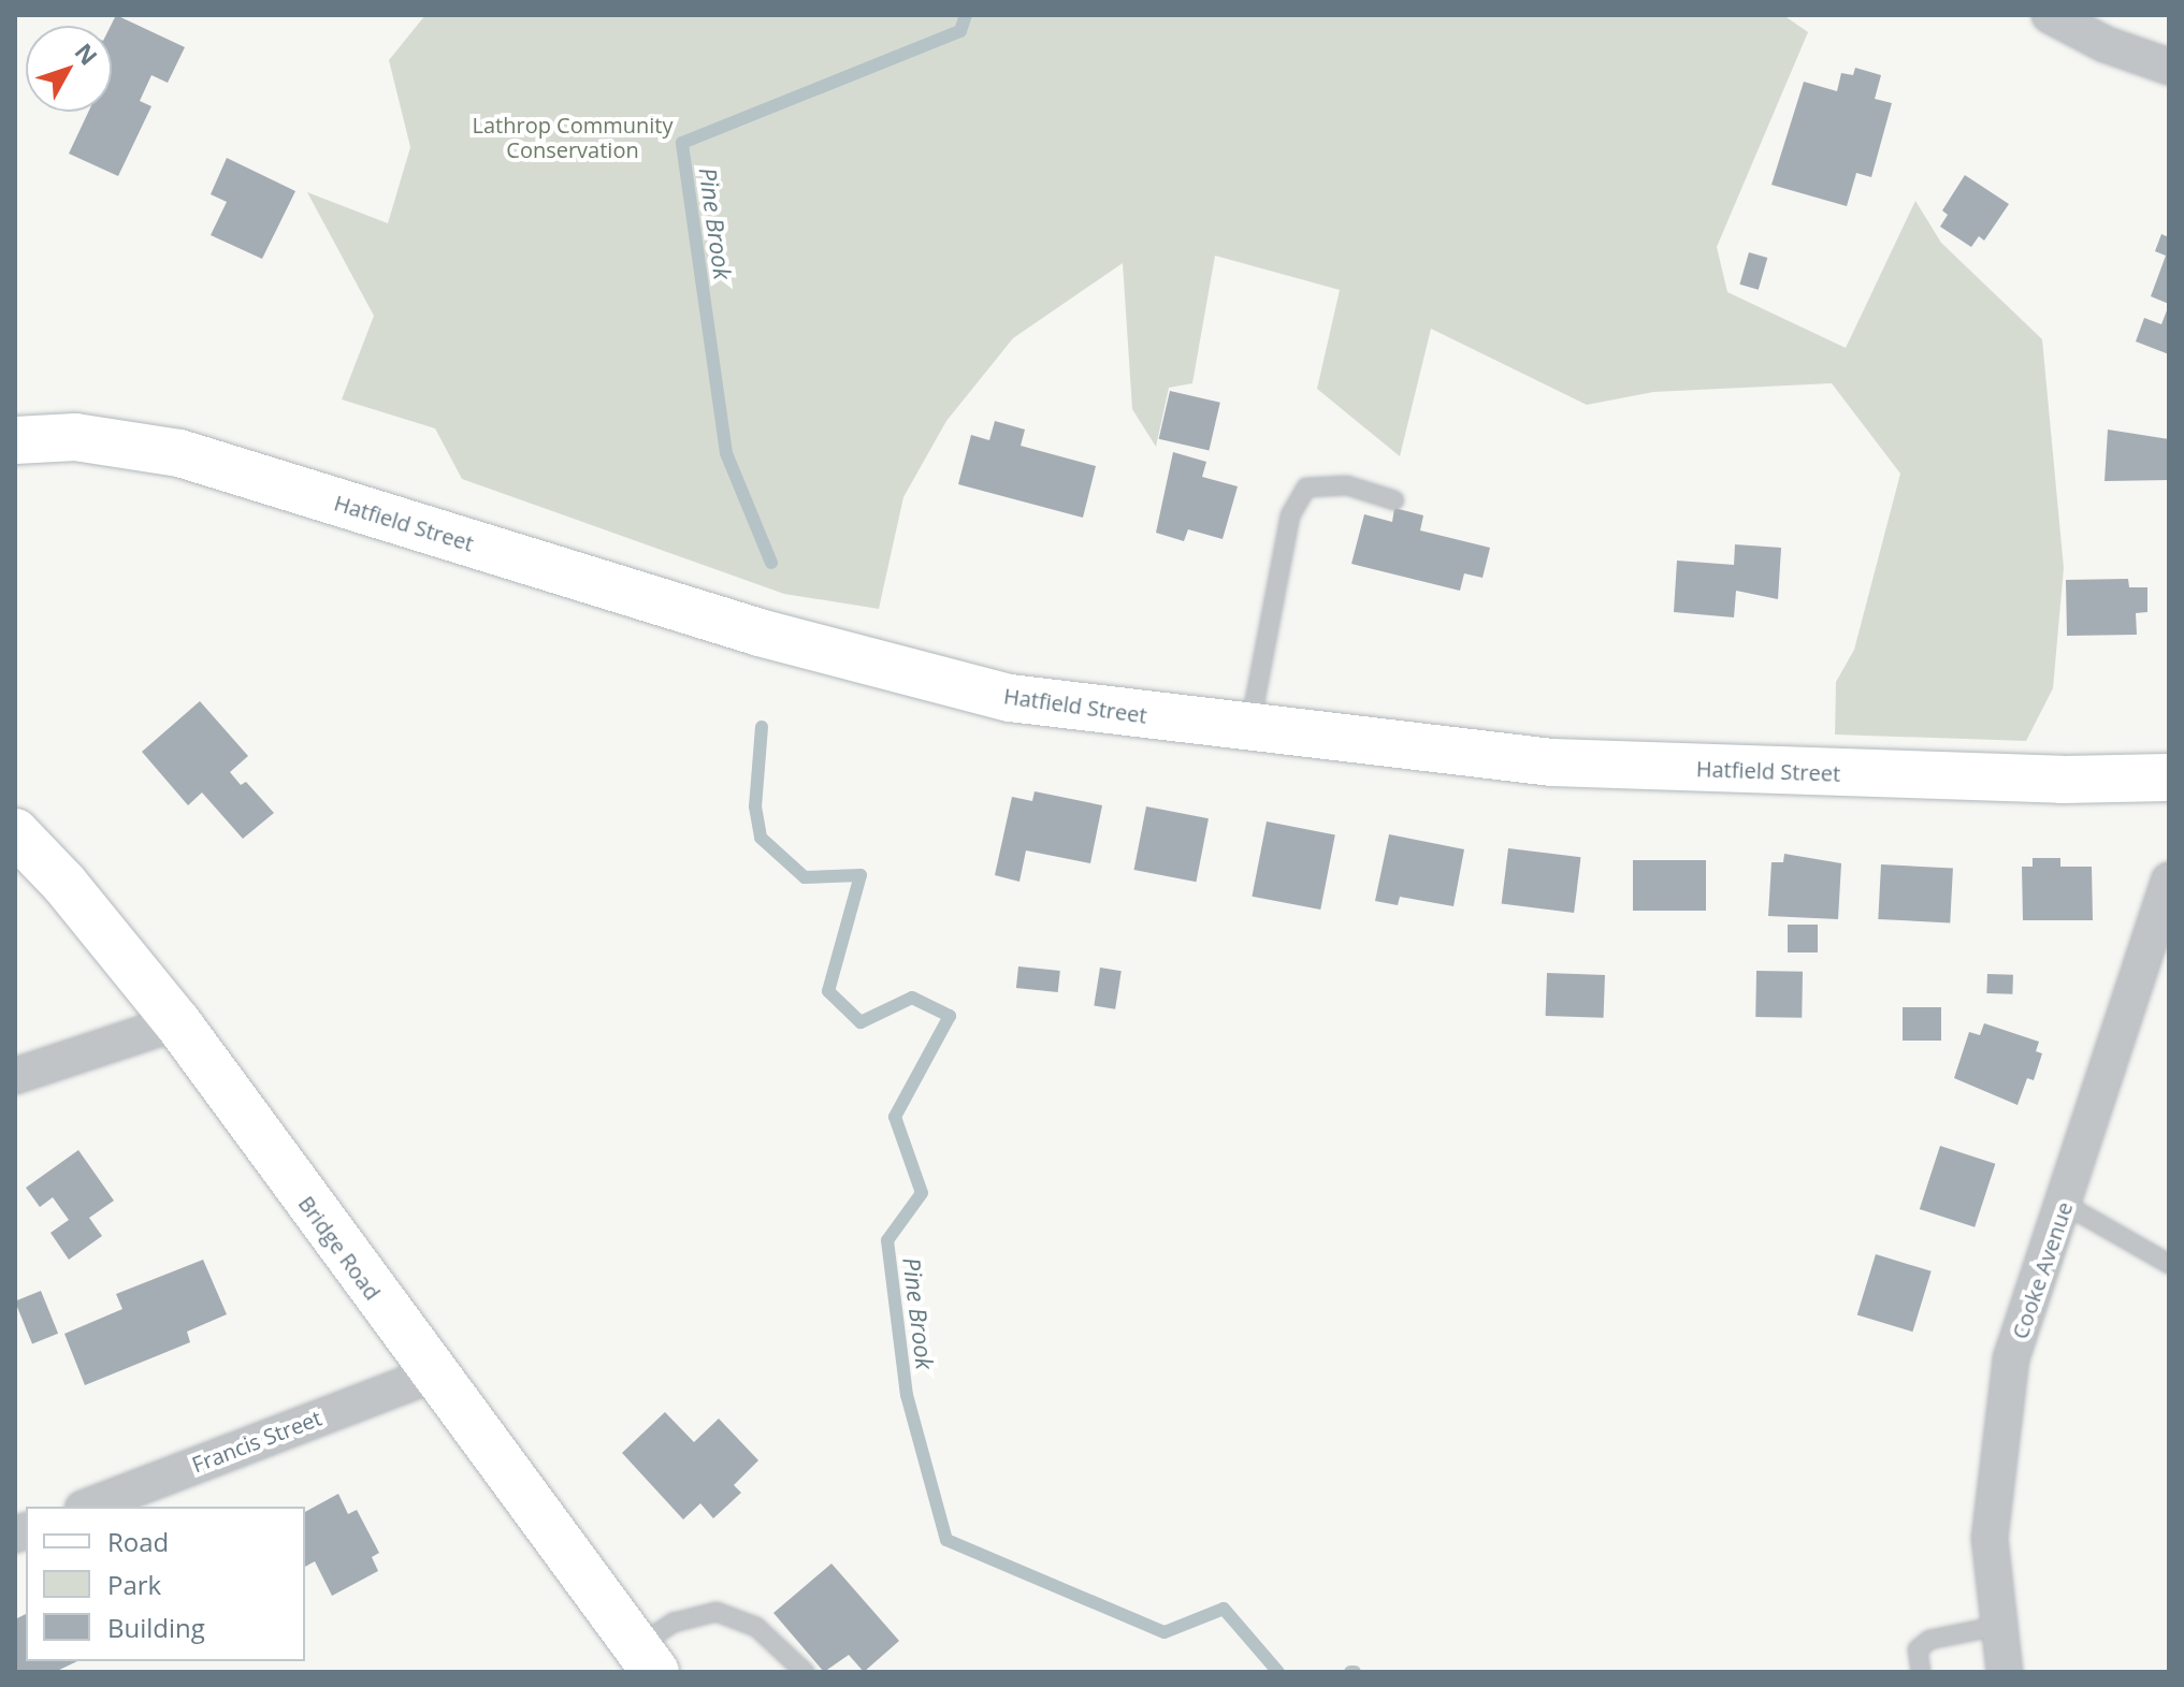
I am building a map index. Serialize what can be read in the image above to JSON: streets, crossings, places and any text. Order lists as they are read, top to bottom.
{
  "streets": {
    "street": [
      "Hatfield Street",
      "Bridge Road",
      "Cooke Avenue",
      "Francis Street"
    ]
  },
  "crossings": [
    ["Bridge Road", "Francis Street"]
  ],
  "water": ["Pine Brook"],
  "parks": ["Lathrop Community Conservation"],
  "legend": ["Road", "Park", "Building"],
  "north": "top right"
}
